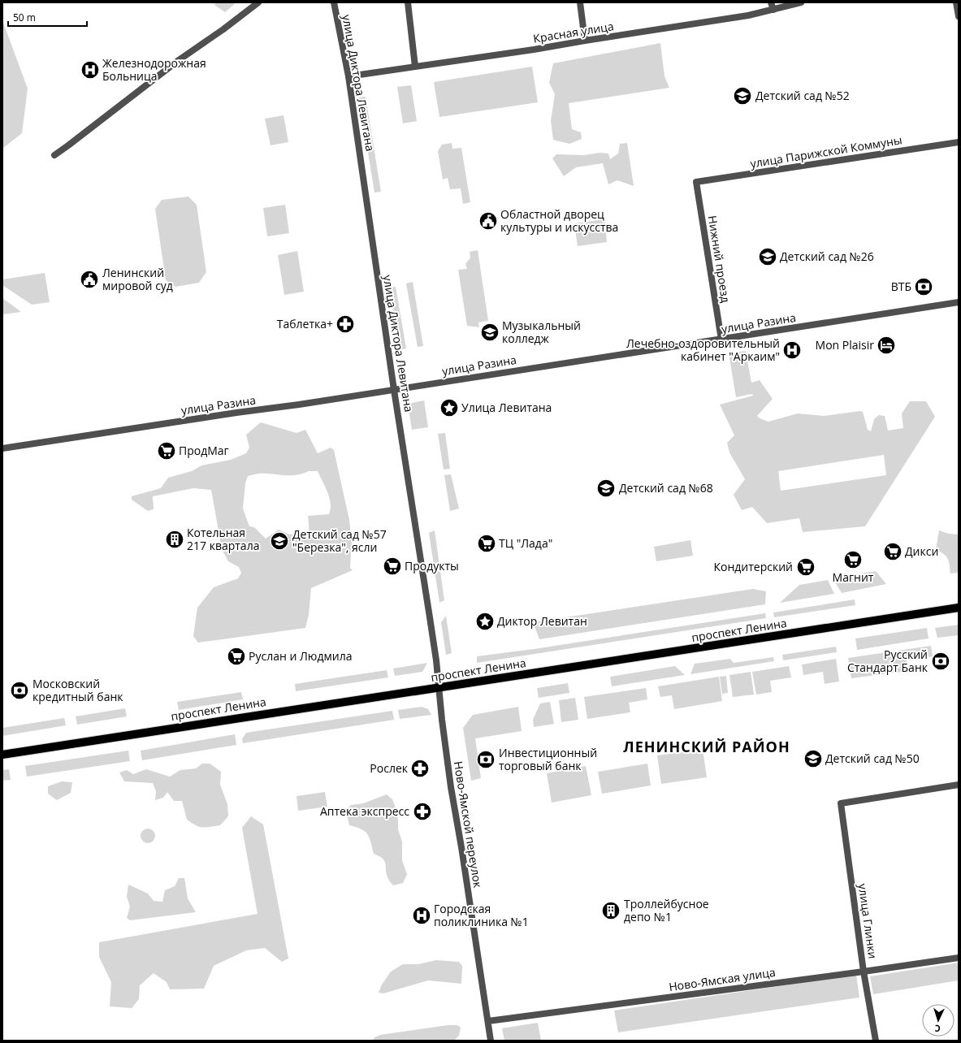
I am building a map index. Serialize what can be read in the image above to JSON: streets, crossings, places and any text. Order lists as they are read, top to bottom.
{
  "streets": {
    "main road": ["проспект Ленина"],
    "street": [
      "Красная улица",
      "улица Диктора Левитана",
      "улица Парижской Коммуны",
      "Нижний проезд",
      "улица Разина",
      "Ново-Ямской переулок",
      "улица Глинки",
      "Ново-Ямская улица"
    ]
  },
  "crossings": [
    ["Красная улица", "улица Диктора Левитана"],
    ["улица Диктора Левитана", "улица Разина"],
    ["улица Диктора Левитана", "проспект Ленина"],
    ["улица Диктора Левитана", "Ново-Ямской переулок"],
    ["улица Парижской Коммуны", "Нижний проезд"],
    ["Нижний проезд", "улица Разина"],
    ["проспект Ленина", "Ново-Ямской переулок"],
    ["Ново-Ямской переулок", "Ново-Ямская улица"],
    ["улица Глинки", "Ново-Ямская улица"]
  ],
  "districts": ["ЛЕНИНСКИЙ РАЙОН"],
  "places": {
    "hospital": ["Железнодорожная Больница", "Лечебно-оздоровительный кабинет \"Аркаим\"", "Городская поликлиника №1"],
    "school or university": [
      "Детский сад №52",
      "Детский сад №26",
      "Музыкальный колледж",
      "Детский сад №68",
      "Детский сад №57 \"Березка\", ясли",
      "Детский сад №50"
    ],
    "public building": ["Областной дворец культуры и искусства", "Ленинский мировой суд"],
    "bank": [
      "ВТБ",
      "Русский Стандарт Банк",
      "Московский кредитный банк",
      "Инвестиционный торговый банк"
    ],
    "pharmacy": ["Таблетка+", "Рослек", "Аптека экспресс"],
    "hotel": ["Mon Plaisir"],
    "place": ["Улица Левитана", "Диктор Левитан"],
    "supermarket": [
      "ПродМаг",
      "ТЦ \"Лада\"",
      "Дикси",
      "Магнит",
      "Продукты",
      "Кондитерский",
      "Руслан и Людмила"
    ],
    "building": ["Котельная 217 квартала", "Троллейбусное депо №1"]
  },
  "scale_bar": "50 m",
  "north": "bottom"
}
